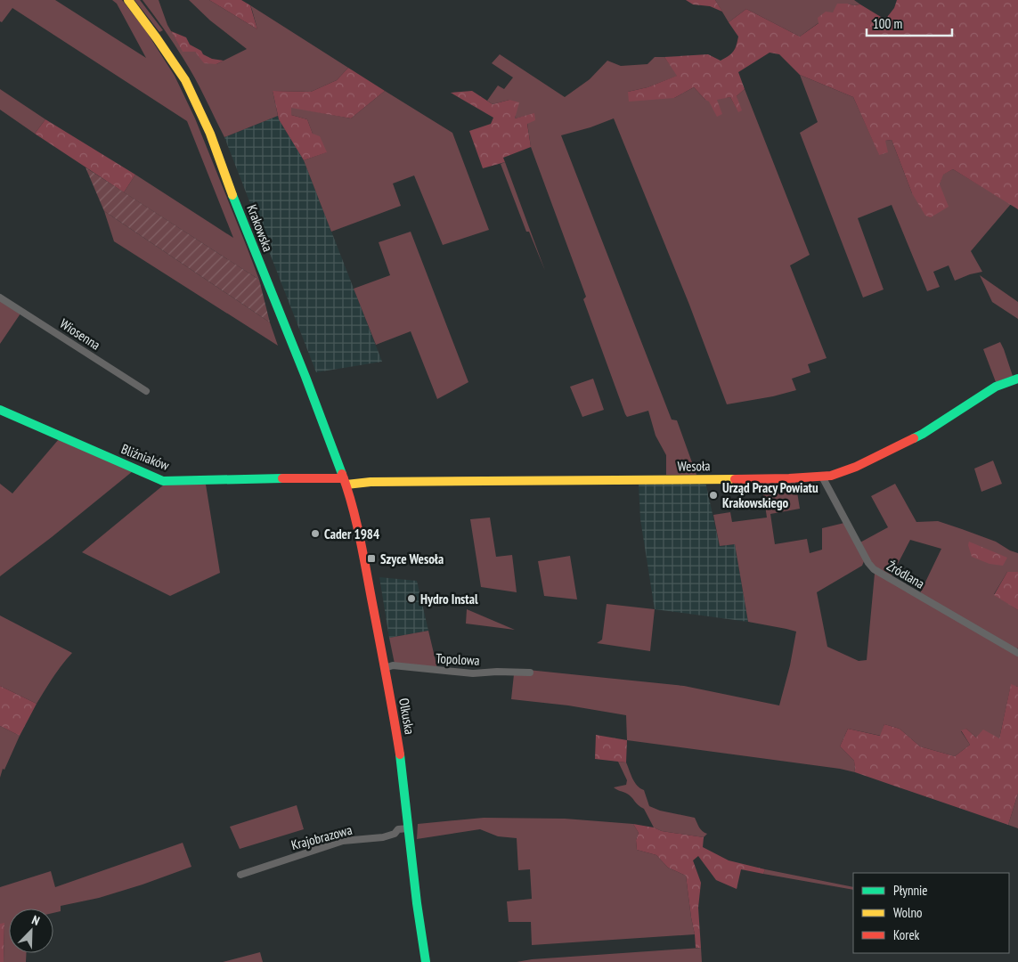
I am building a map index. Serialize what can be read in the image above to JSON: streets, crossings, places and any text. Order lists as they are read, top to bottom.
{
  "streets": {
    "street": [
      "Krakowska",
      "Wiosenna",
      "Bliźniaków",
      "Wesoła",
      "Źródlana",
      "Topolowa",
      "Olkuska",
      "Krajobrazowa"
    ]
  },
  "crossings": [
    ["Krakowska", "Bliźniaków"],
    ["Krakowska", "Wesoła"],
    ["Krakowska", "Olkuska"],
    ["Bliźniaków", "Wesoła"],
    ["Bliźniaków", "Olkuska"],
    ["Wesoła", "Źródlana"],
    ["Wesoła", "Olkuska"],
    ["Topolowa", "Olkuska"],
    ["Olkuska", "Krajobrazowa"]
  ],
  "places": {
    "other": ["Urząd Pracy Powiatu Krakowskiego", "Cader 1984", "Hydro Instal"],
    "transit": ["Szyce Wesoła"]
  },
  "legend": ["Płynnie", "Wolno", "Korek"],
  "scale_bar": "100 m",
  "north": "top right"
}
